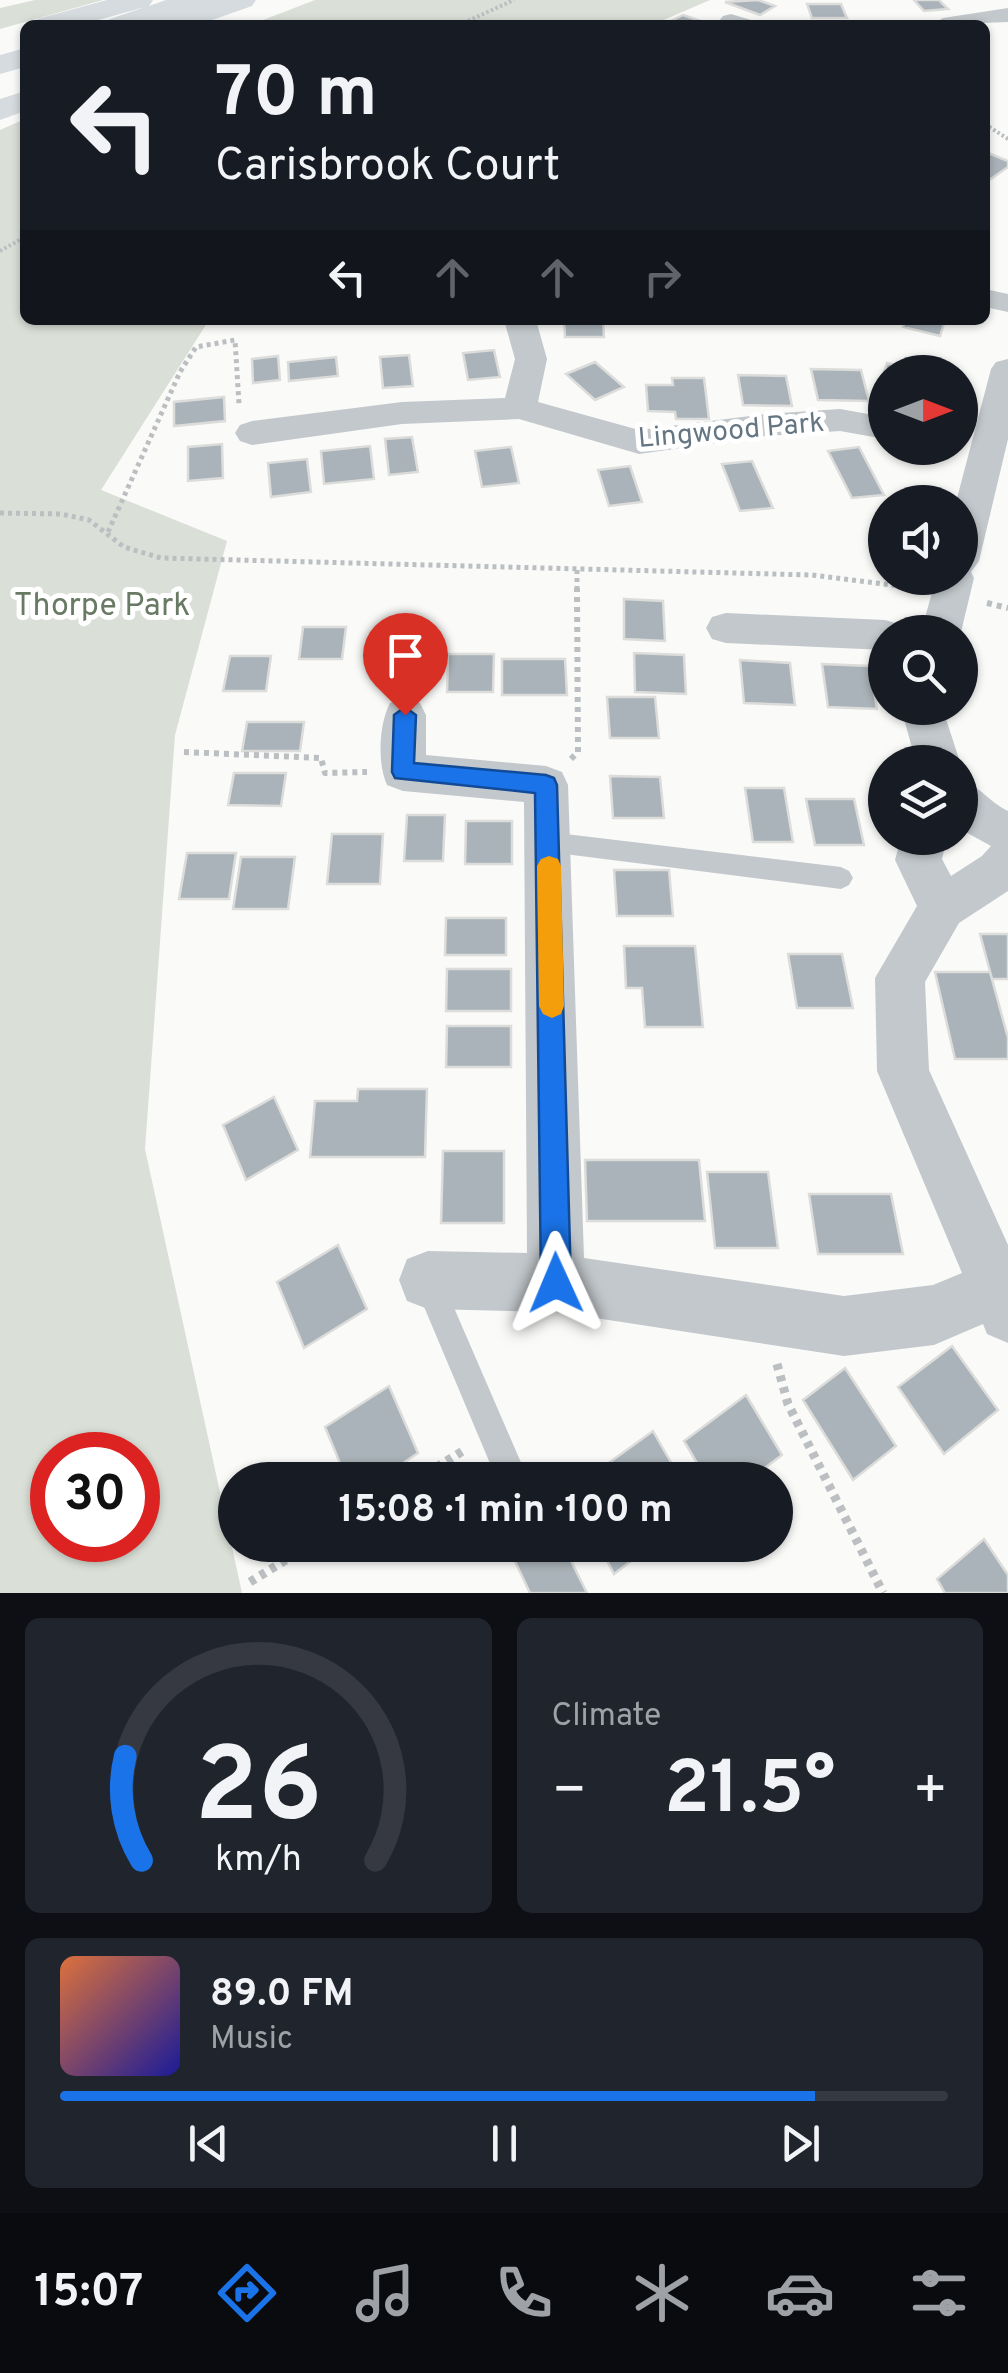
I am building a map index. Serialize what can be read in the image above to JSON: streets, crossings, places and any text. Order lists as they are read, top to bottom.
{
  "streets": {
    "street": ["Lingwood Park"]
  },
  "parks": ["Thorpe Park"],
  "north": "right",
  "page": {
    "turn": ["70 m", "Carisbrook Court"],
    "limit": "30",
    "trip": "15:08 · 1 min · 100 m",
    "tile": "Climate",
    "heat": ["−", "21.5°", "+"],
    "song": ["89.0 FM", "Music"],
    "tabs": "15:07",
    "gauge": ["26", "km/h"]
  }
}
